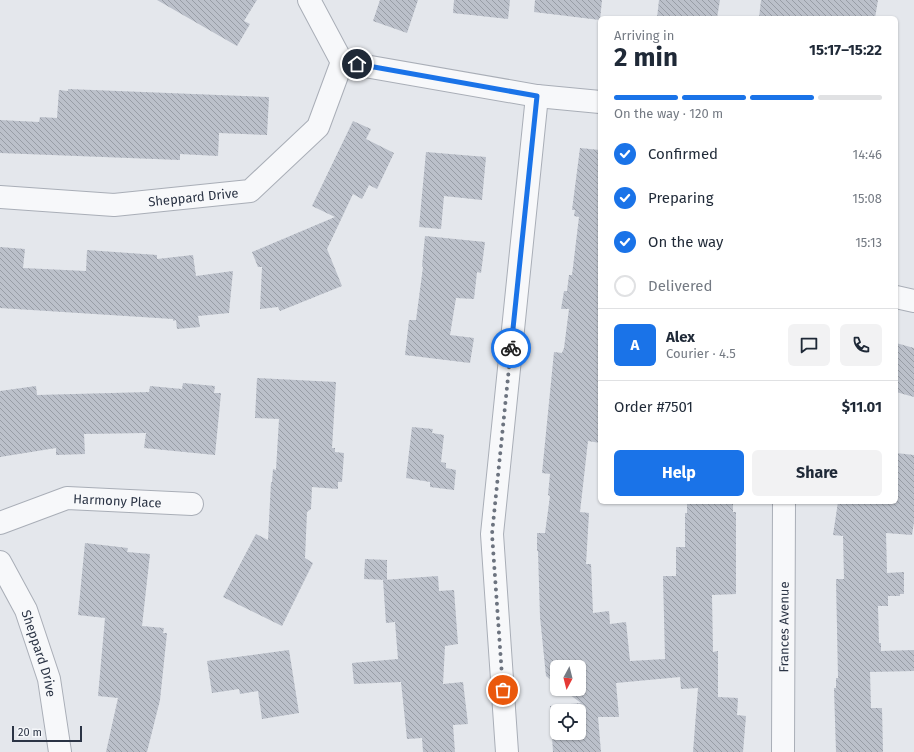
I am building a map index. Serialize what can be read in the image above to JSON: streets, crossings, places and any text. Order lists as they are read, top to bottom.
{
  "streets": {
    "street": ["Sheppard Drive", "Harmony Place", "Frances Avenue"]
  },
  "scale_bar": "20 m",
  "north": "bottom",
  "page": {
    "heading": ["2 min", "Arriving in", "15:17–15:22"],
    "panel": [
      "Alex",
      "Courier · 4.5",
      "Order #7501",
      "$11.01"
    ],
    "bar": "On the way · 120 m",
    "list": [
      ["Confirmed", "14:46"],
      ["Preparing", "15:08"],
      ["On the way", "15:13"],
      "Delivered"
    ],
    "round": "A",
    "buttons": ["Help", "Share"],
    "scale": "20 m"
  }
}
